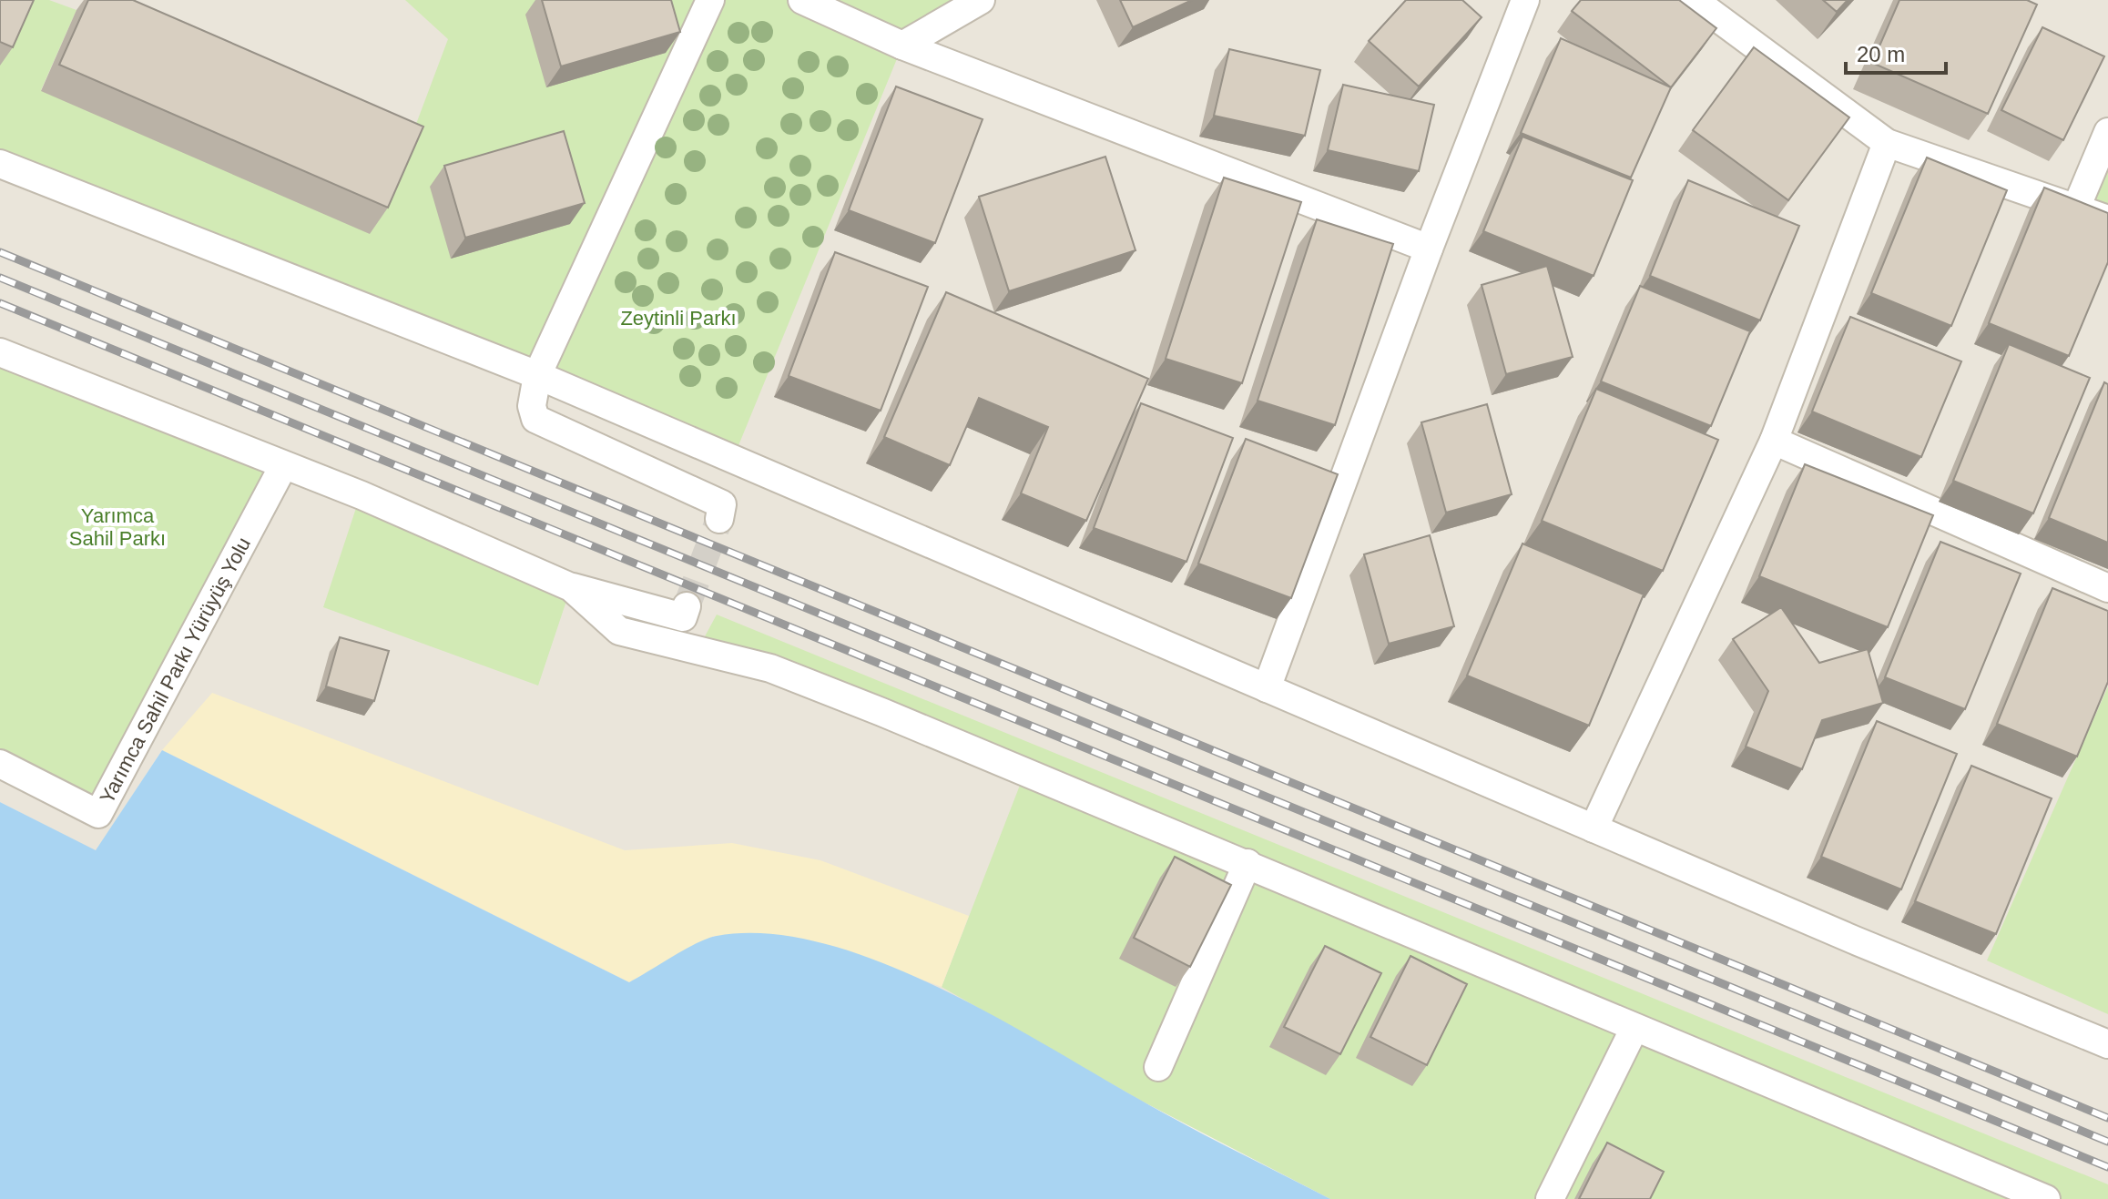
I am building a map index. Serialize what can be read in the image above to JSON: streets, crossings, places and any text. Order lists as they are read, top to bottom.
{
  "streets": {
    "street": ["Yarımca Sahil Parkı Yürüyüş Yolu"]
  },
  "parks": ["Zeytinli Parkı", "Yarımca Sahil Parkı"],
  "scale_bar": "20 m"
}
